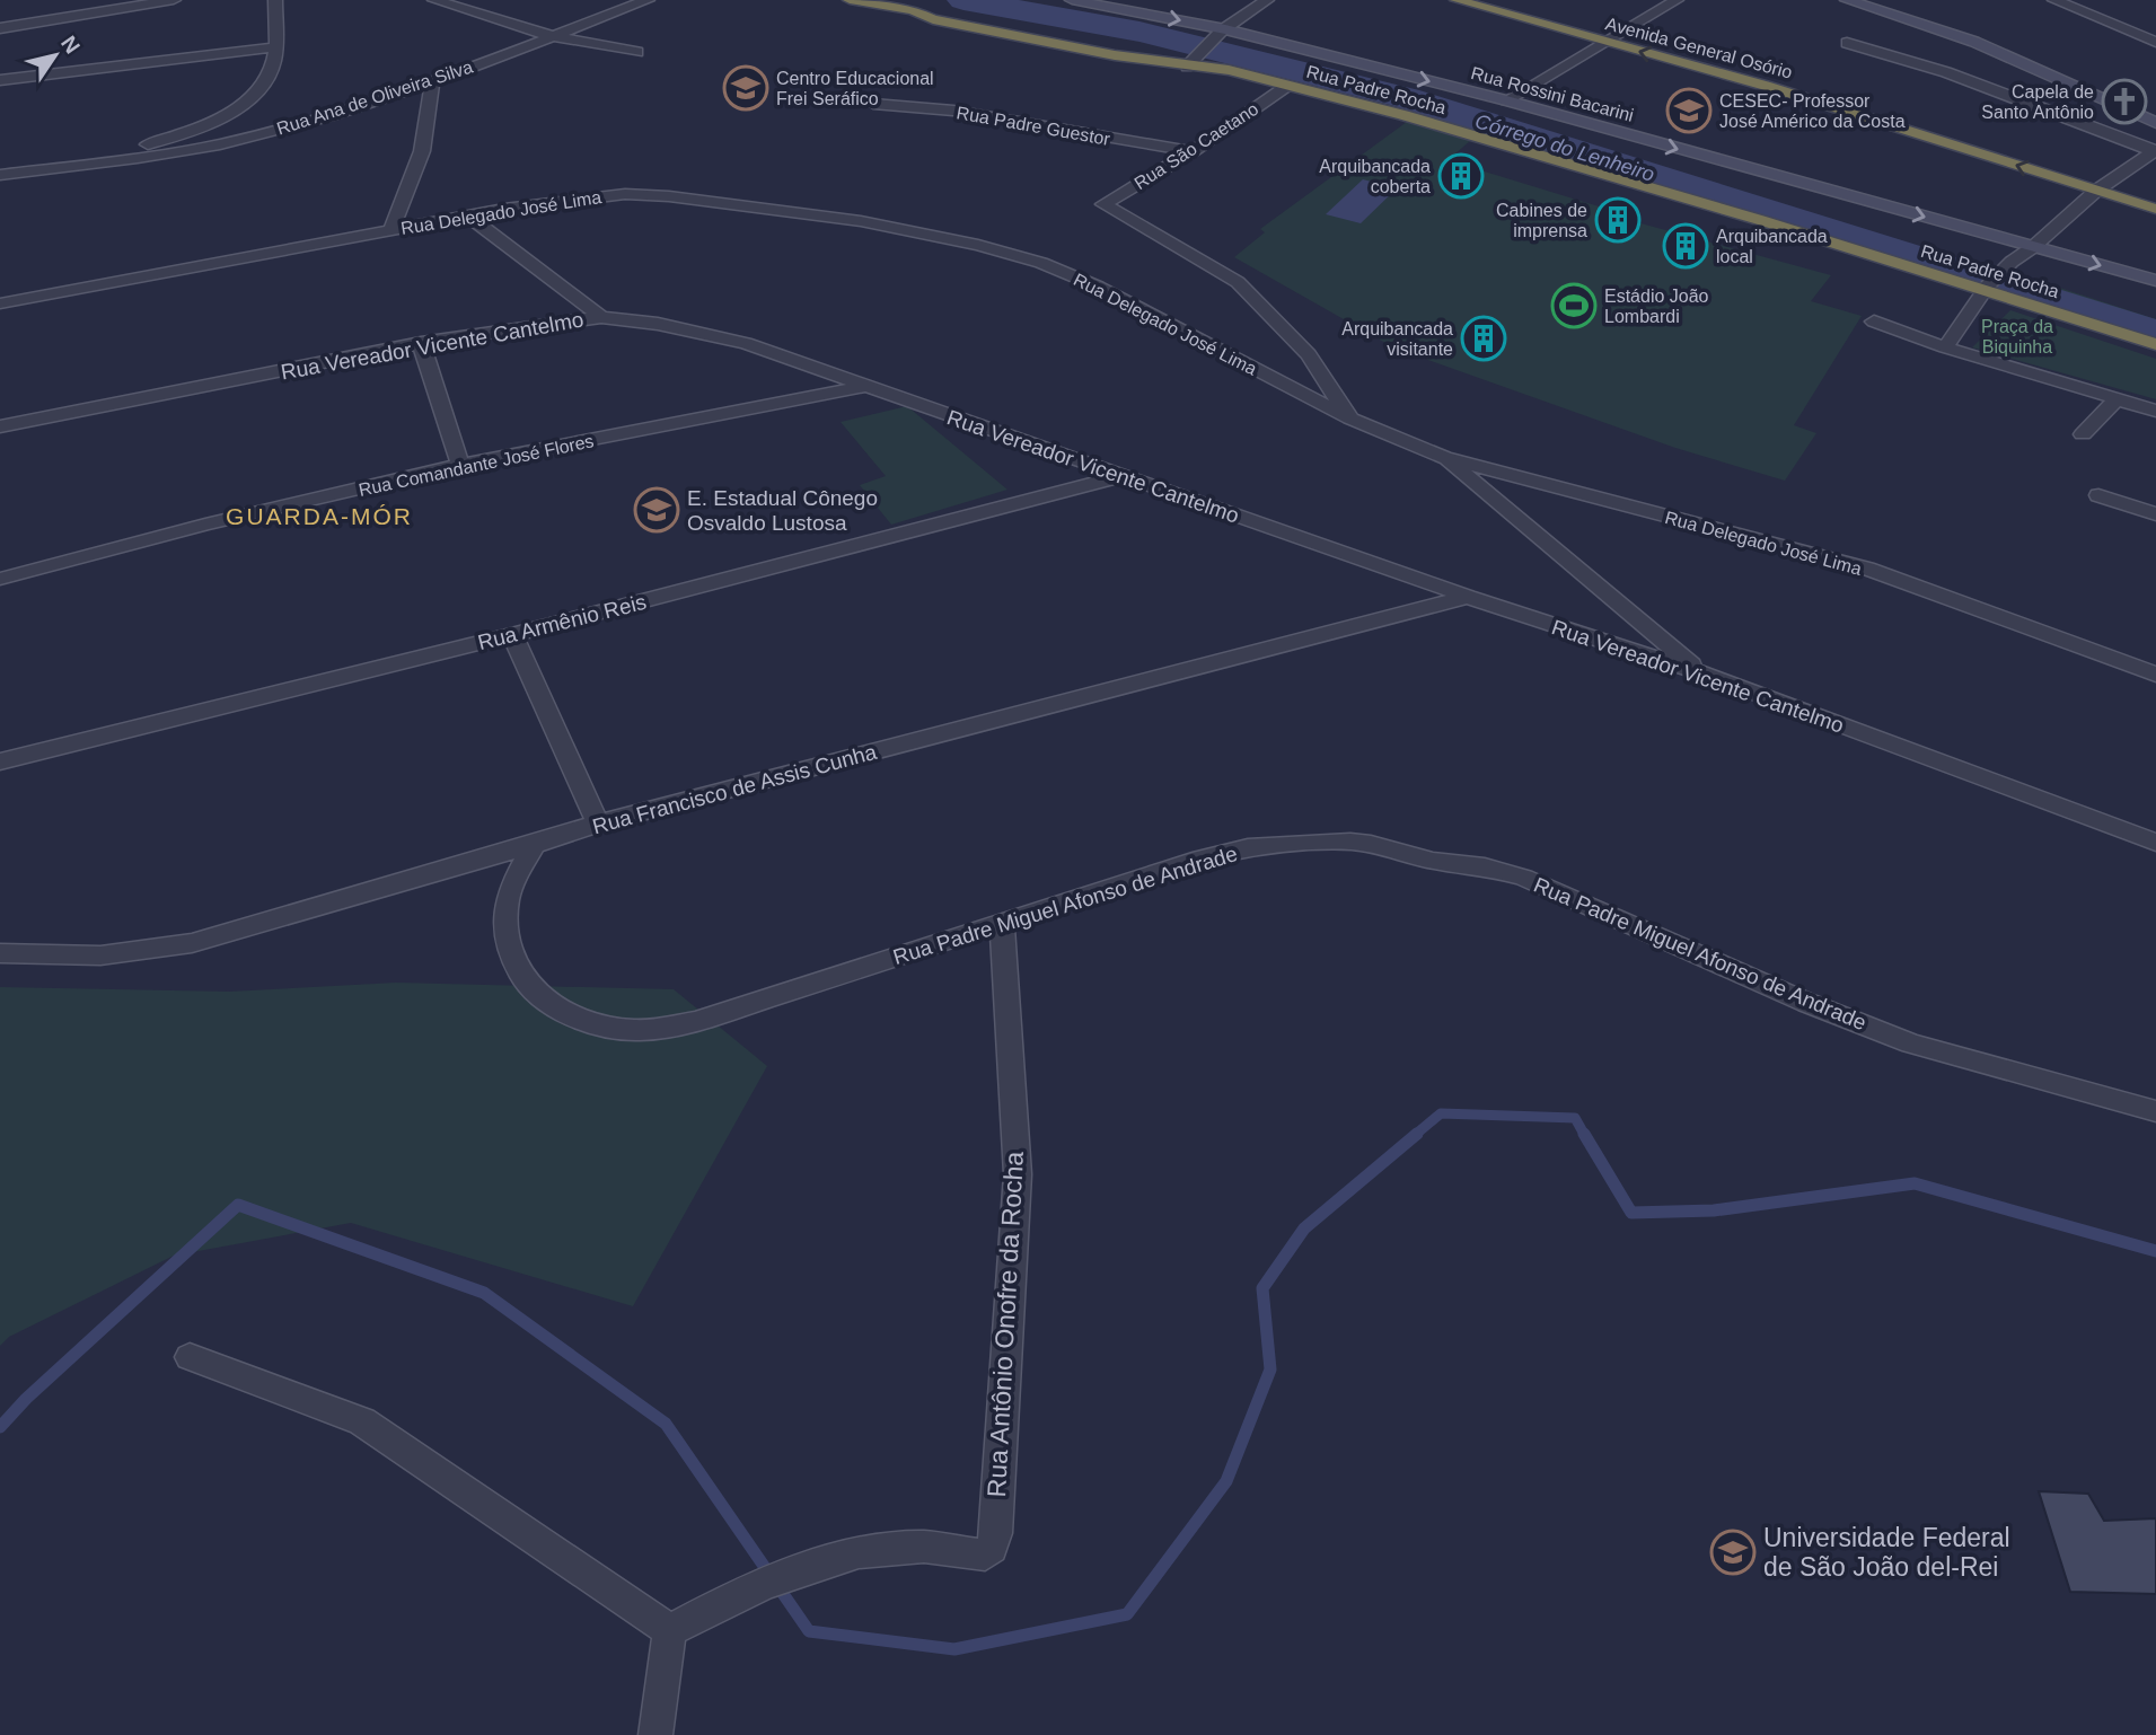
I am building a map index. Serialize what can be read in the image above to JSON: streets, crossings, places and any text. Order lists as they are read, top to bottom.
{
  "streets": {
    "highway": ["Avenida General Osório", "Rua Padre Rocha"],
    "main road": ["Rua Rossini Bacarini"],
    "street": [
      "Rua Ana de Oliveira Silva",
      "Rua Padre Guestor",
      "Rua São Caetano",
      "Rua Delegado José Lima",
      "Rua Vereador Vicente Cantelmo",
      "Rua Comandante José Flores",
      "Rua Armênio Reis",
      "Rua Francisco de Assis Cunha",
      "Rua Padre Miguel Afonso de Andrade",
      "Rua Antônio Onofre da Rocha"
    ]
  },
  "crossings": [
    ["Rua Padre Rocha", "Rua São Caetano"],
    ["Rua Padre Guestor", "Rua São Caetano"],
    ["Rua São Caetano", "Rua Delegado José Lima"],
    ["Rua Vereador Vicente Cantelmo", "Rua Comandante José Flores"],
    ["Rua Vereador Vicente Cantelmo", "Rua Armênio Reis"],
    ["Rua Vereador Vicente Cantelmo", "Rua Francisco de Assis Cunha"],
    ["Rua Francisco de Assis Cunha", "Rua Padre Miguel Afonso de Andrade"],
    ["Rua Padre Miguel Afonso de Andrade", "Rua Antônio Onofre da Rocha"]
  ],
  "one_way": ["Avenida General Osório", "Rua Rossini Bacarini"],
  "districts": ["GUARDA-MÓR"],
  "water": ["Córrego do Lenheiro"],
  "parks": ["Praça da Biquinha"],
  "places": {
    "school or university": [
      "Centro Educacional Frei Seráfico",
      "CESEC- Professor José Américo da Costa",
      "E. Estadual Cônego Osvaldo Lustosa",
      "Universidade Federal de São João del-Rei"
    ],
    "church": ["Capela de Santo Antônio"],
    "building": [
      "Arquibancada coberta",
      "Cabines de imprensa",
      "Arquibancada local",
      "Arquibancada visitante"
    ],
    "sports": ["Estádio João Lombardi"]
  },
  "north": "top right"
}
